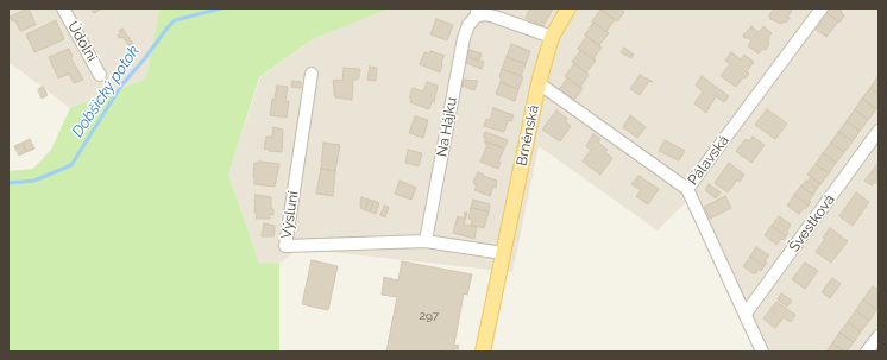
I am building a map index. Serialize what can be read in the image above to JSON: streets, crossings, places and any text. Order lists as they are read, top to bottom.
{
  "streets": {
    "main road": ["Brněnská"],
    "street": [
      "Údolní",
      "Na Hájku",
      "Pálavská",
      "Výsluní",
      "Švestková"
    ]
  },
  "crossings": [
    ["Na Hájku", "Výsluní"],
    ["Brněnská", "Pálavská"]
  ],
  "water": ["Dobšický potok"],
  "house_numbers": ["297"]
}
